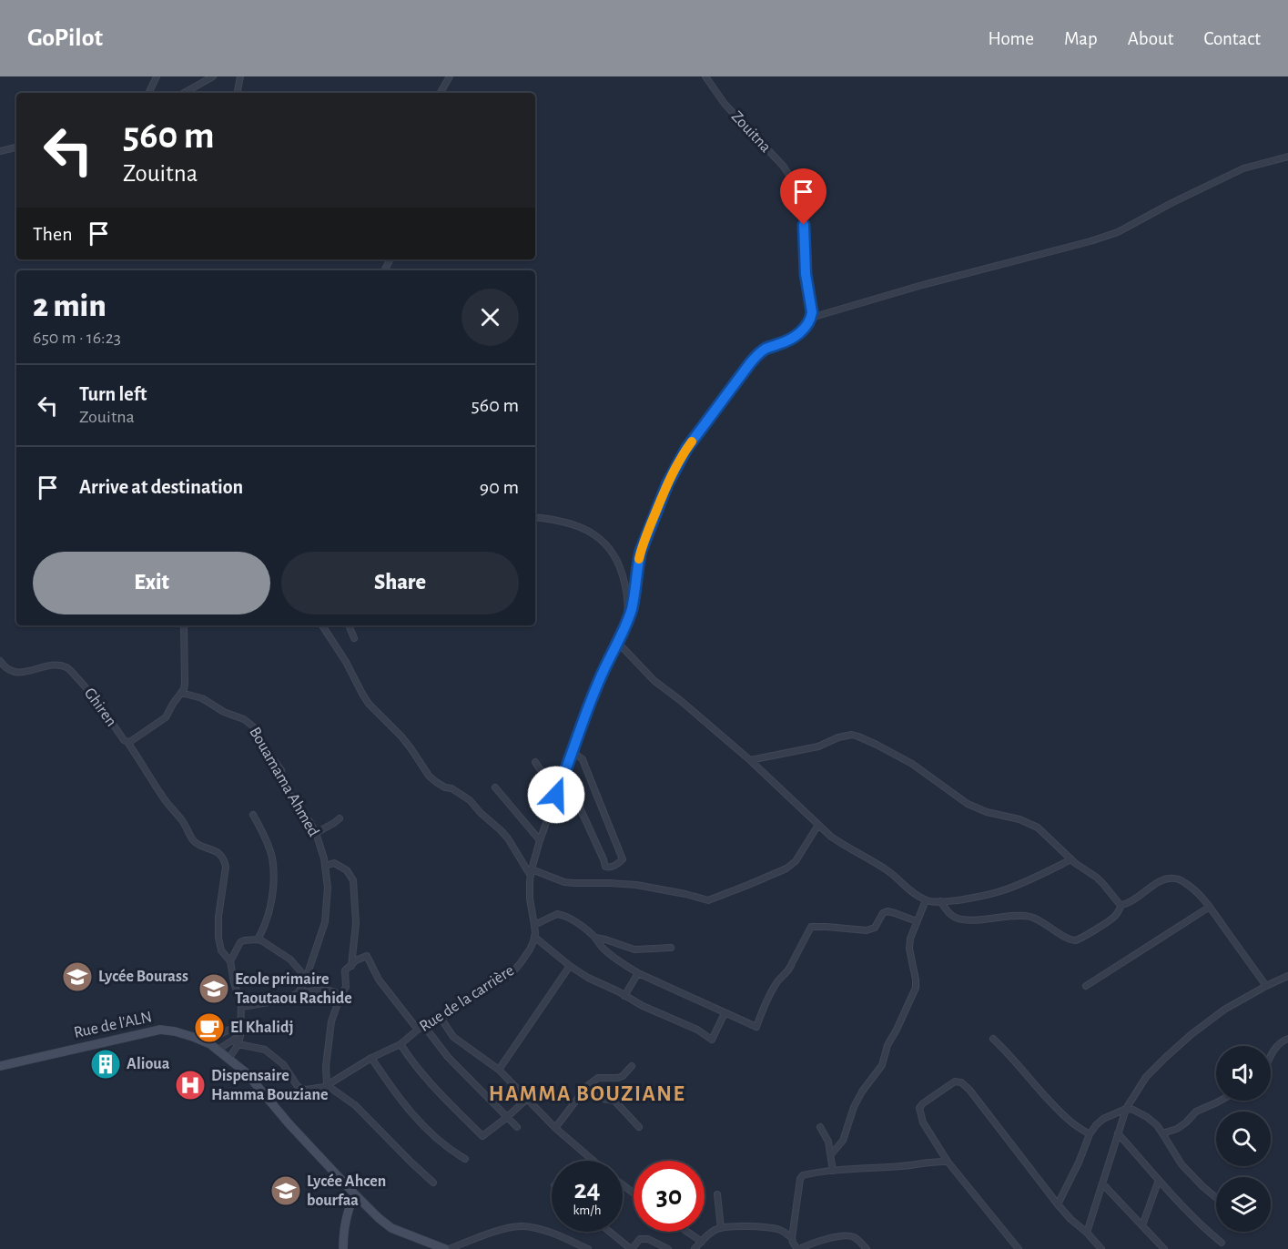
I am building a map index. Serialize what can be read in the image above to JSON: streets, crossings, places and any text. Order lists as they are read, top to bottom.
{
  "streets": {
    "main road": ["Rue de l'ALN"],
    "street": [
      "Zouitna",
      "Ghiren",
      "Bouamama Ahmed",
      "Rue de la carrière"
    ]
  },
  "crossings": [
    ["Zouitna", "Rue de la carrière"],
    ["Ghiren", "Bouamama Ahmed"]
  ],
  "districts": ["HAMMA BOUZIANE"],
  "places": {
    "school or university": ["Lycée Bourass", "Ecole primaire Taoutaou Rachide", "Lycée Ahcen bourfaa"],
    "cafe": ["El Khalidj"],
    "building": ["Alioua"],
    "hospital": ["Dispensaire Hamma Bouziane"]
  },
  "page": {
    "header": "GoPilot",
    "nav": [
      "Home",
      "Map",
      "About",
      "Contact"
    ],
    "turn": ["560 m", "Zouitna"],
    "then": "Then",
    "heading": ["2 min", "650 m · 16:23"],
    "list": [
      {
        "name": "Turn left",
        "note": "Zouitna",
        "value": "560 m"
      },
      {
        "name": "Arrive at destination",
        "value": "90 m"
      }
    ],
    "buttons": ["Exit", "Share"],
    "speed": "24 km/h",
    "limit": "30"
  }
}
